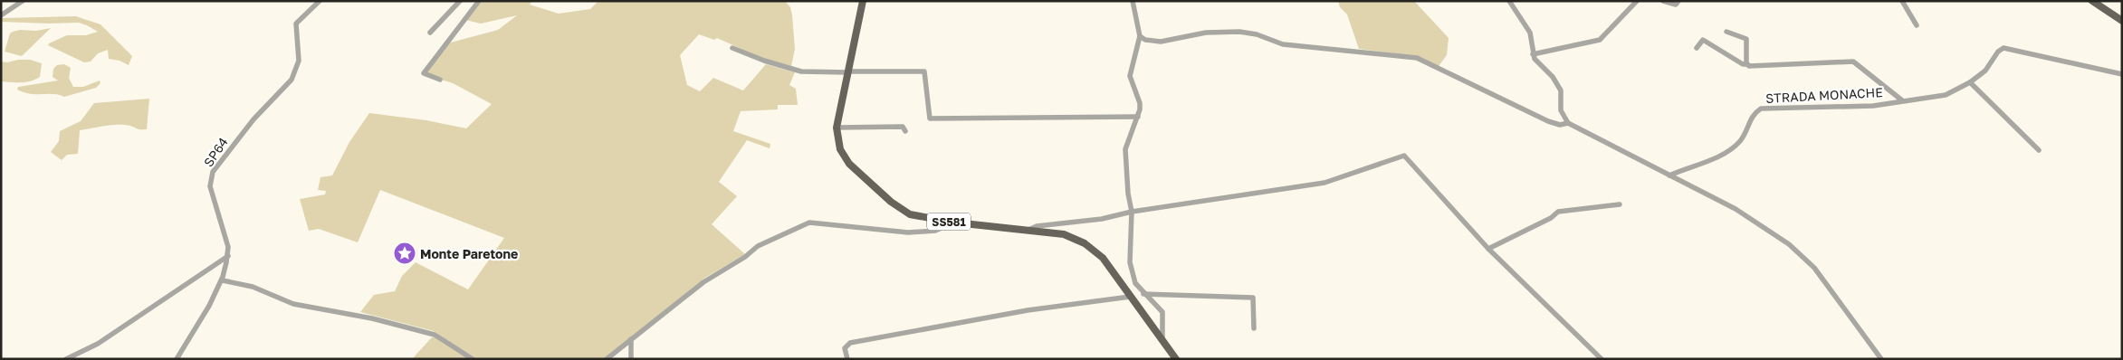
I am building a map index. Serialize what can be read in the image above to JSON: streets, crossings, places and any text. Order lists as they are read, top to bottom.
{
  "streets": {
    "main road": ["SS581"],
    "street": ["STRADA MONACHE", "SP64"]
  },
  "places": {
    "place": ["Monte Paretone"]
  }
}
